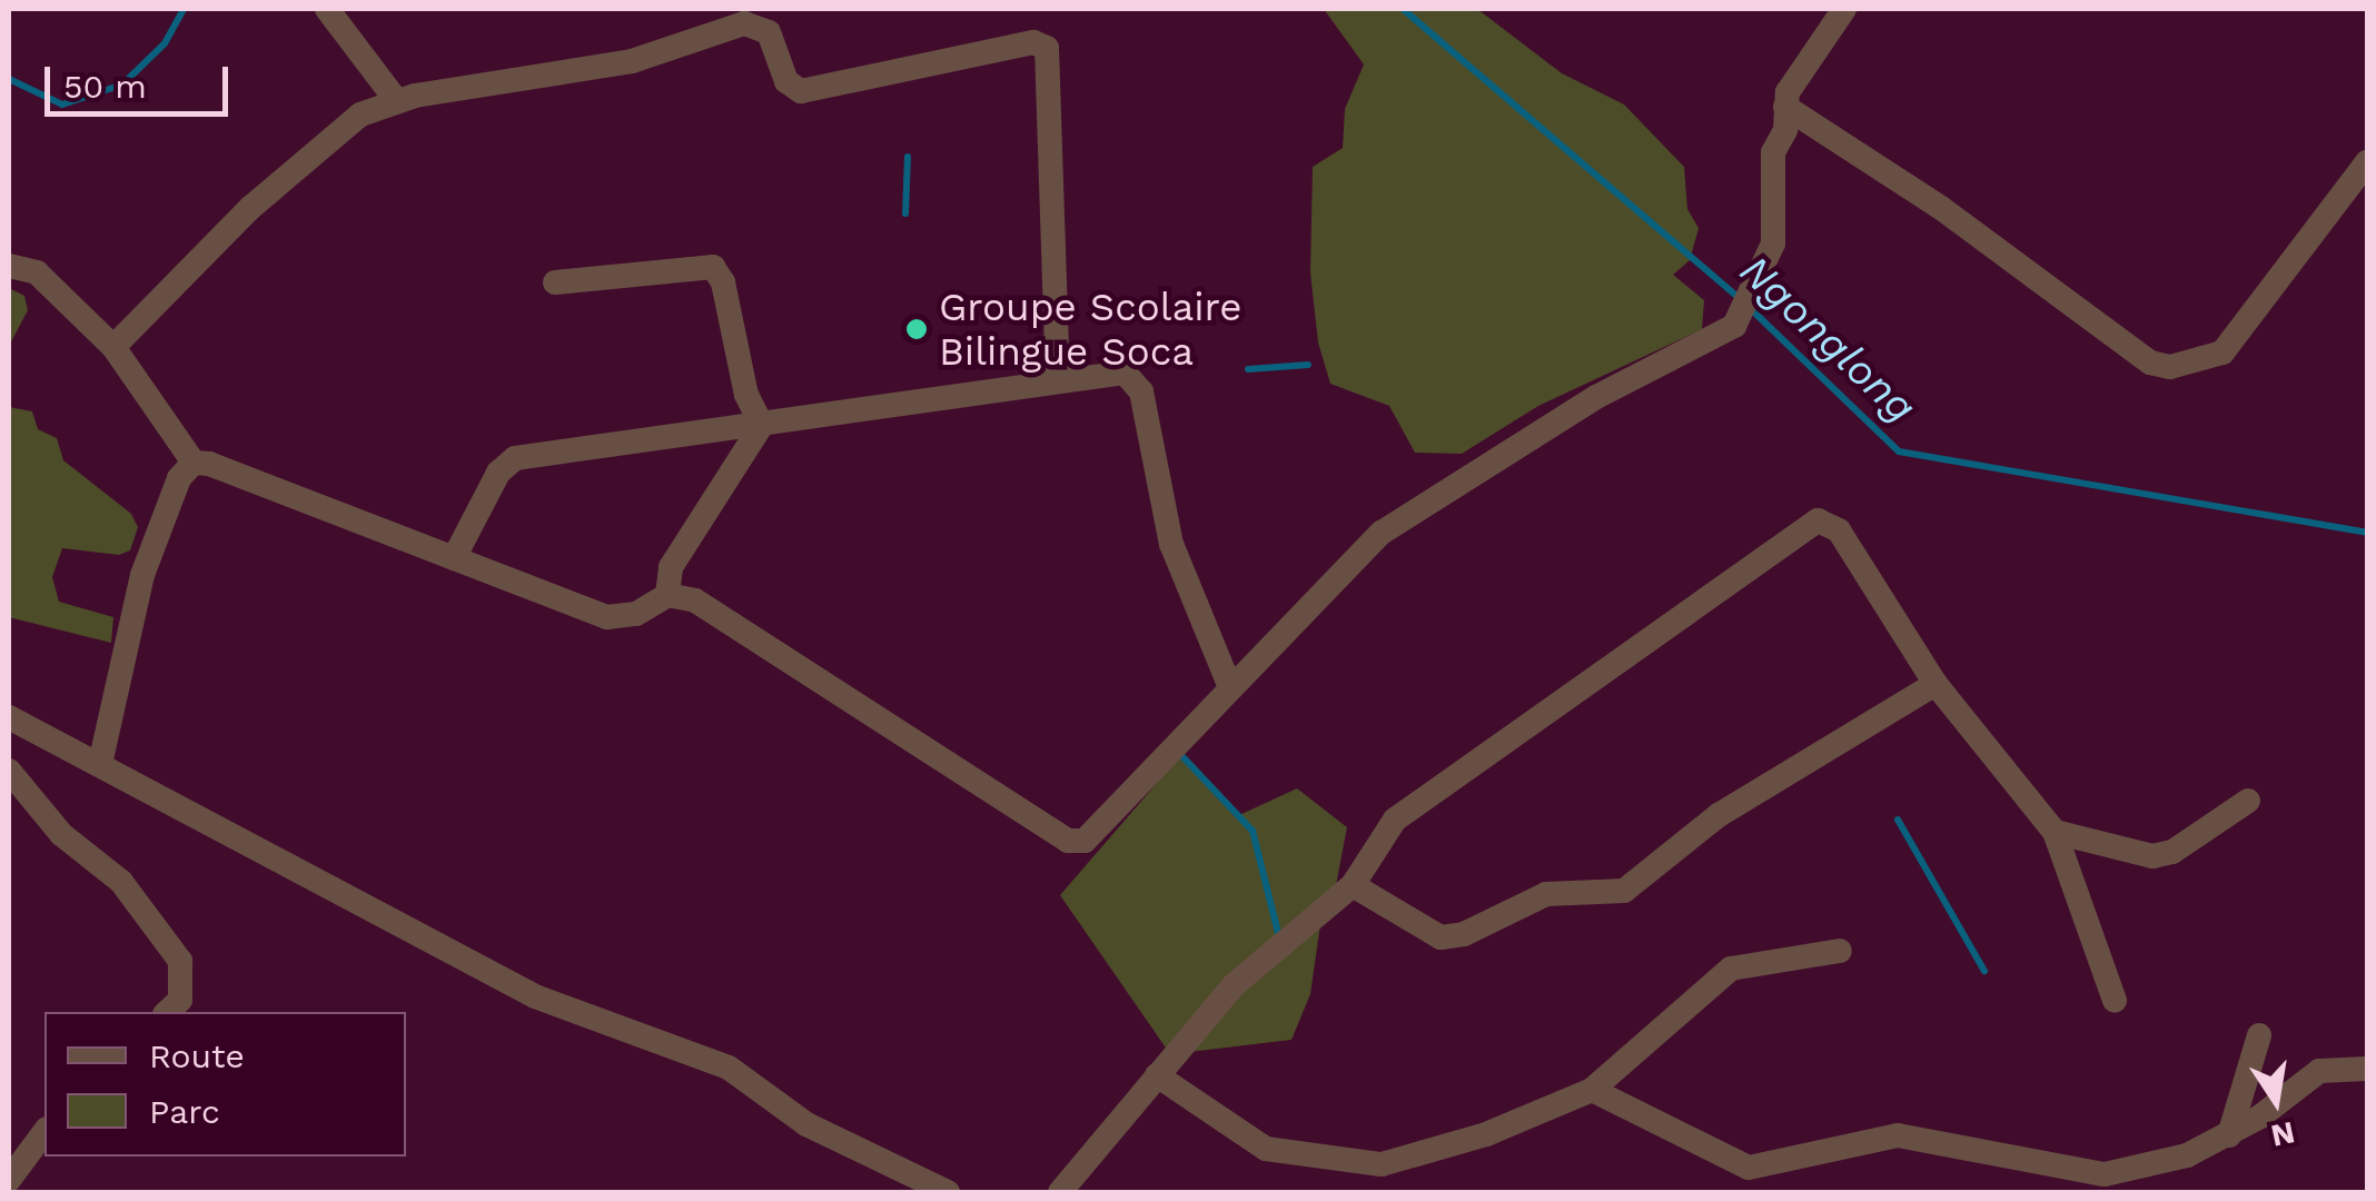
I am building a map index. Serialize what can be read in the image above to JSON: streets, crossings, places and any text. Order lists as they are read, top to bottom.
{
  "water": ["Ngonglong"],
  "places": ["Groupe Scolaire Bilingue Soca"],
  "legend": ["Route", "Parc"],
  "scale_bar": "50 m",
  "north": "bottom"
}
